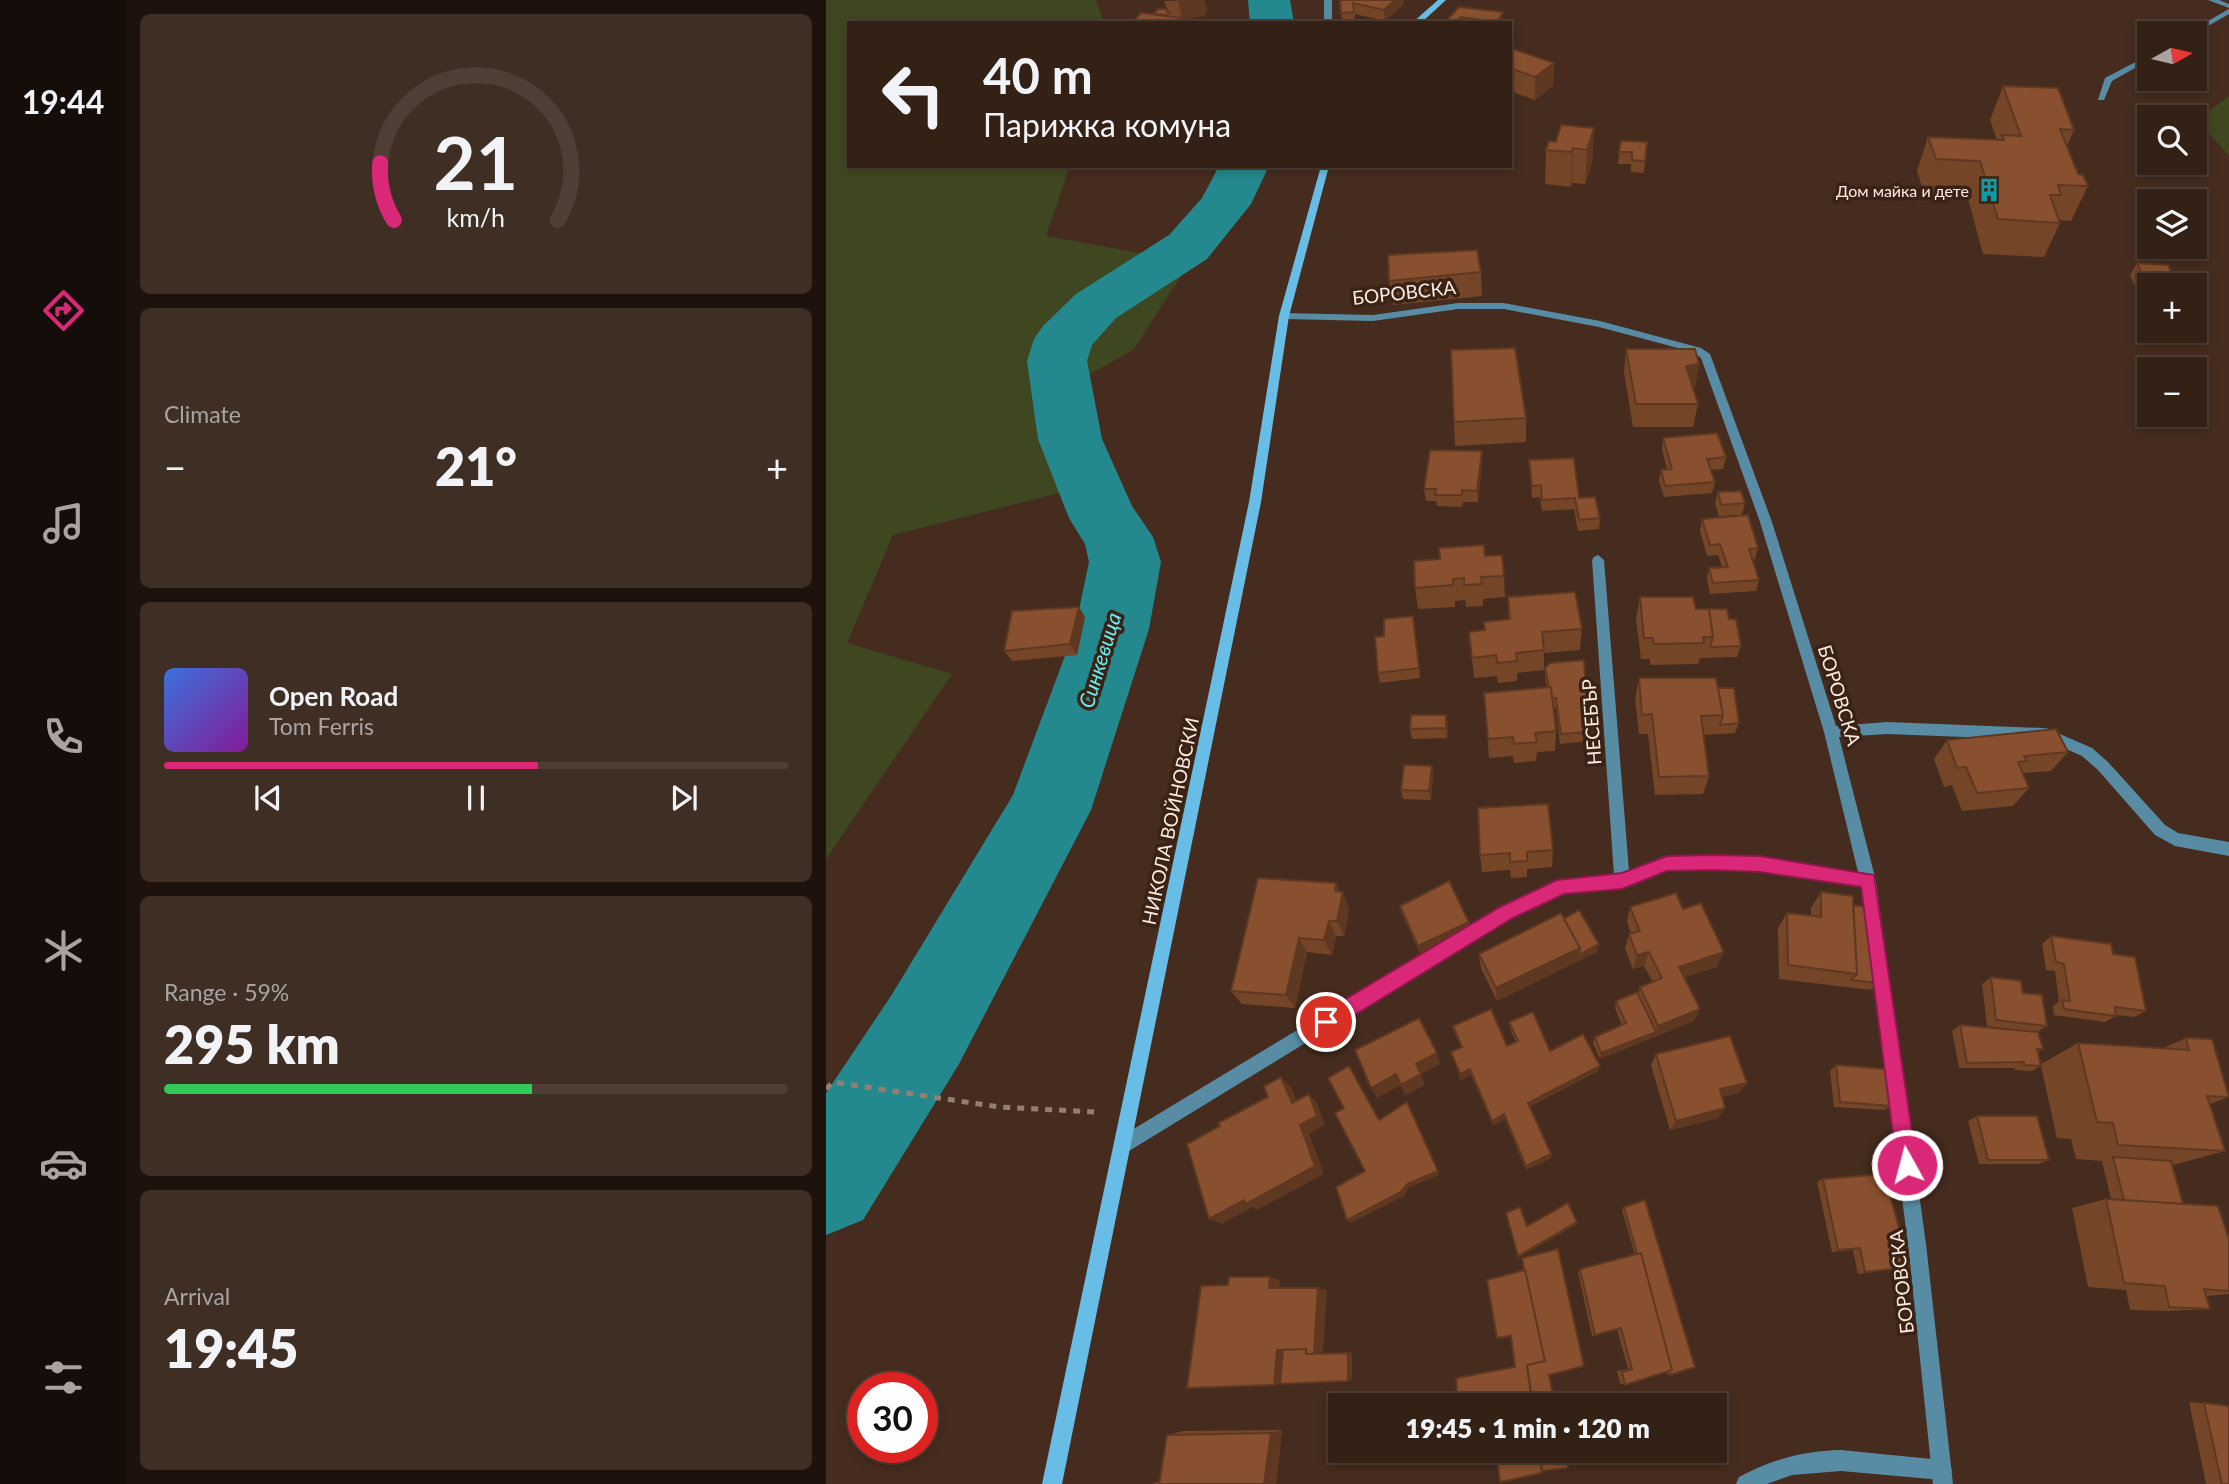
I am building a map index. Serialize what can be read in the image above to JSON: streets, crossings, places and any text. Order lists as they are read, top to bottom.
{
  "streets": {
    "street": ["БОРОВСКА", "НЕСЕБЪР", "НИКОЛА ВОЙНОВСКИ"]
  },
  "crossings": [
    ["БОРОВСКА", "НИКОЛА ВОЙНОВСКИ"]
  ],
  "water": ["Синкевица"],
  "places": {
    "building": ["Дом майка и дете"]
  },
  "north": "right",
  "page": {
    "tabs": "19:44",
    "map_buttons": ["+", "−"],
    "turn": ["40 m", "Парижка комуна"],
    "tile": [
      "Climate",
      ["Range · 59%", "295 km"],
      ["Arrival", "19:45"]
    ],
    "heat": ["−", "21°", "+"],
    "song": ["Open Road", "Tom Ferris"],
    "limit": "30",
    "trip": "19:45 · 1 min · 120 m",
    "gauge": ["21", "km/h"]
  }
}
